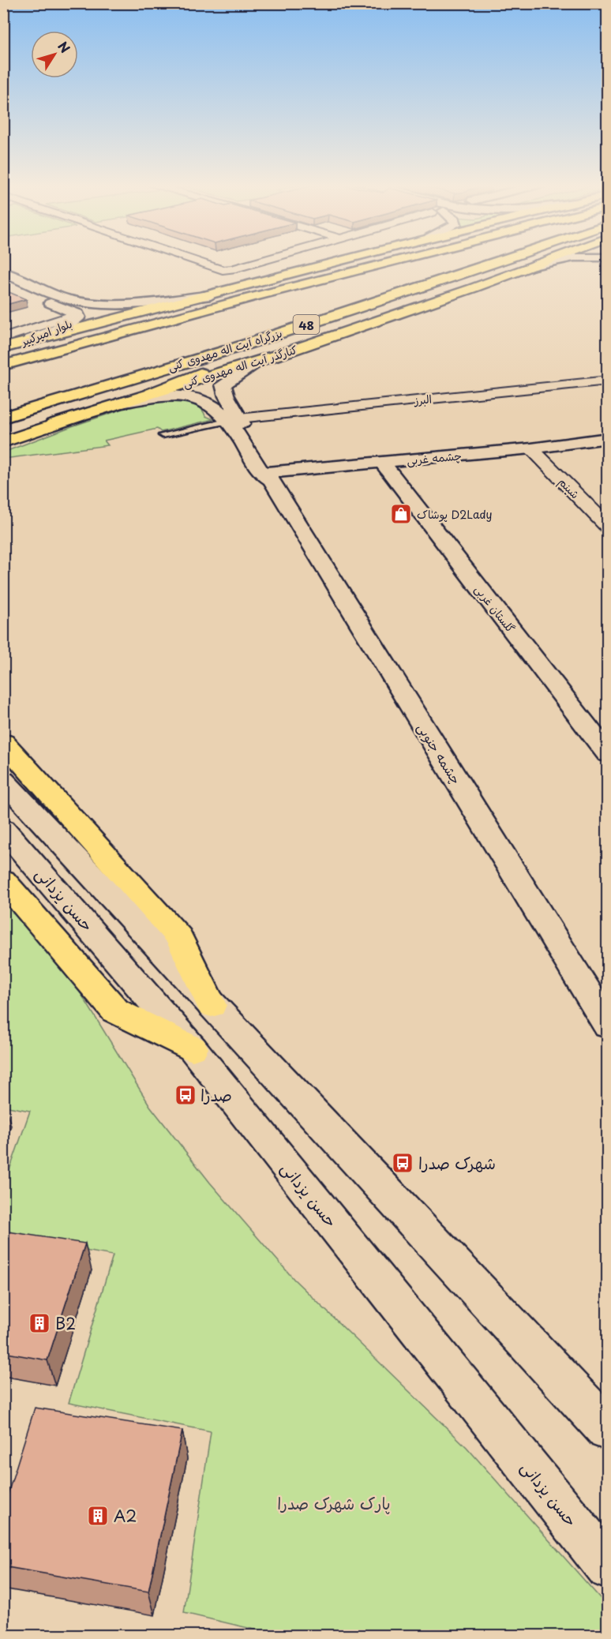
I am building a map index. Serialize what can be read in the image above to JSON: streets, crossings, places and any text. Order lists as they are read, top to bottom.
{
  "streets": {
    "main road": ["48", "بزرگراه آیت اله مهدوی کنی", "کنارگذر آیت اله مهدوی کنی"],
    "street": [
      "بلوار امیرکبیر",
      "البرز",
      "چشمه غربی",
      "شبنم",
      "گلستان غربی",
      "چشمه جنوبی",
      "حسن یزدانی"
    ]
  },
  "crossings": [
    ["کنارگذر آیت اله مهدوی کنی", "چشمه جنوبی"],
    ["البرز", "چشمه جنوبی"],
    ["چشمه غربی", "شبنم"],
    ["چشمه غربی", "گلستان غربی"],
    ["چشمه غربی", "چشمه جنوبی"]
  ],
  "parks": ["پارک شهرک صدرا"],
  "places": {
    "shop": ["پوشاک D2Lady"],
    "bus stop": ["صدرا", "شهرک صدرا"],
    "building": ["B2", "A2"]
  },
  "north": "top right"
}
